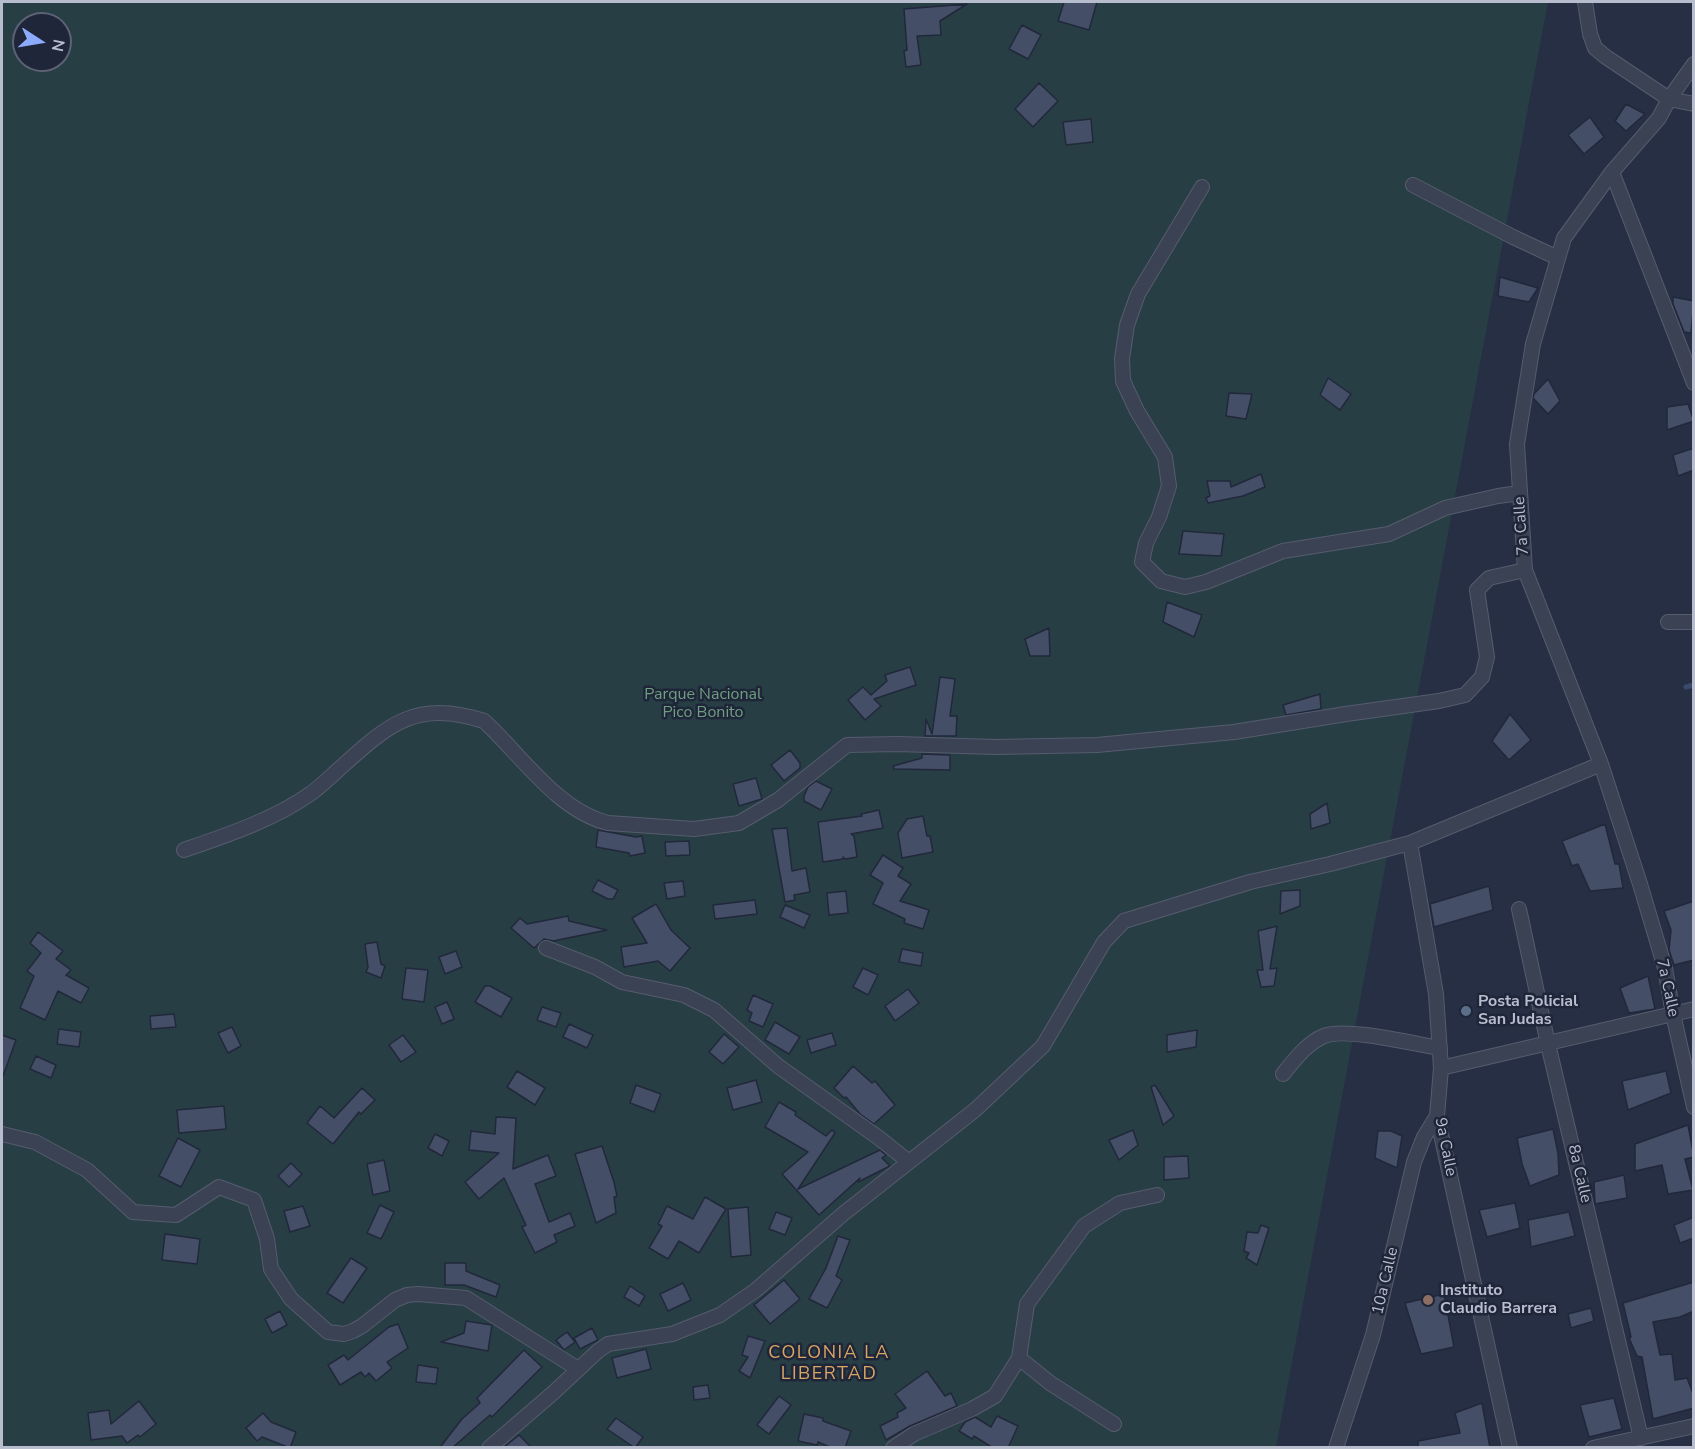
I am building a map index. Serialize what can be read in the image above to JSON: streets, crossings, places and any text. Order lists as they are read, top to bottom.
{
  "streets": {
    "street": [
      "7a Calle",
      "9a Calle",
      "8a Calle",
      "10a Calle"
    ]
  },
  "crossings": [
    ["9a Calle", "10a Calle"]
  ],
  "districts": ["COLONIA LA LIBERTAD"],
  "parks": ["Parque Nacional Pico Bonito"],
  "places": ["Posta Policial San Judas", "Instituto Claudio Barrera"],
  "north": "right"
}
